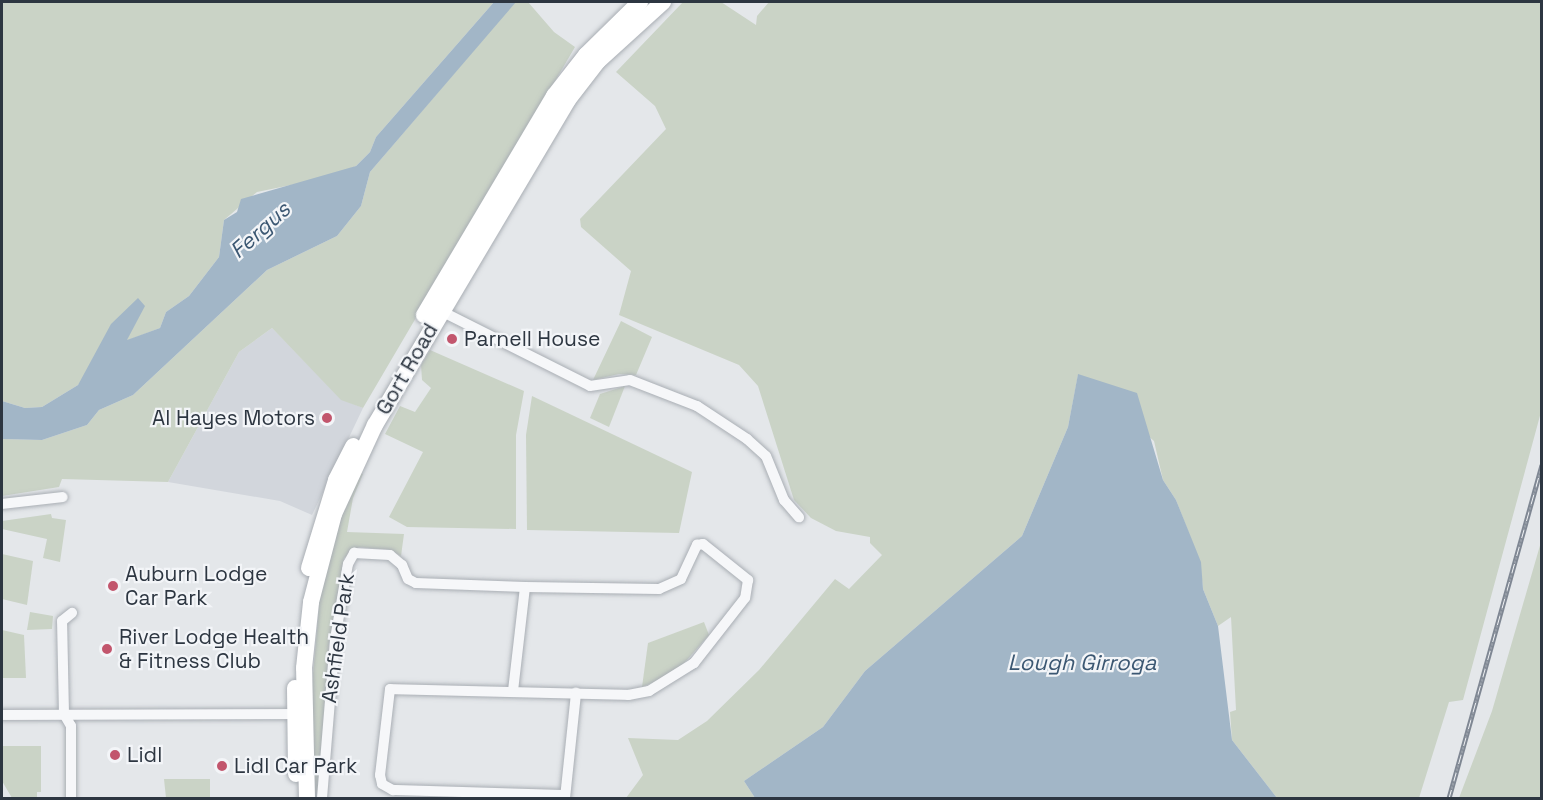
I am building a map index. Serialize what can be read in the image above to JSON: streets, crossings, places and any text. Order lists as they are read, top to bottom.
{
  "streets": {
    "main road": ["Gort Road"],
    "street": ["Ashfield Park"]
  },
  "water": ["Fergus", "Lough Girroga"],
  "places": [
    "Parnell House",
    "Al Hayes Motors",
    "Auburn Lodge Car Park",
    "River Lodge Health & Fitness Club",
    "Lidl",
    "Lidl Car Park"
  ]
}
